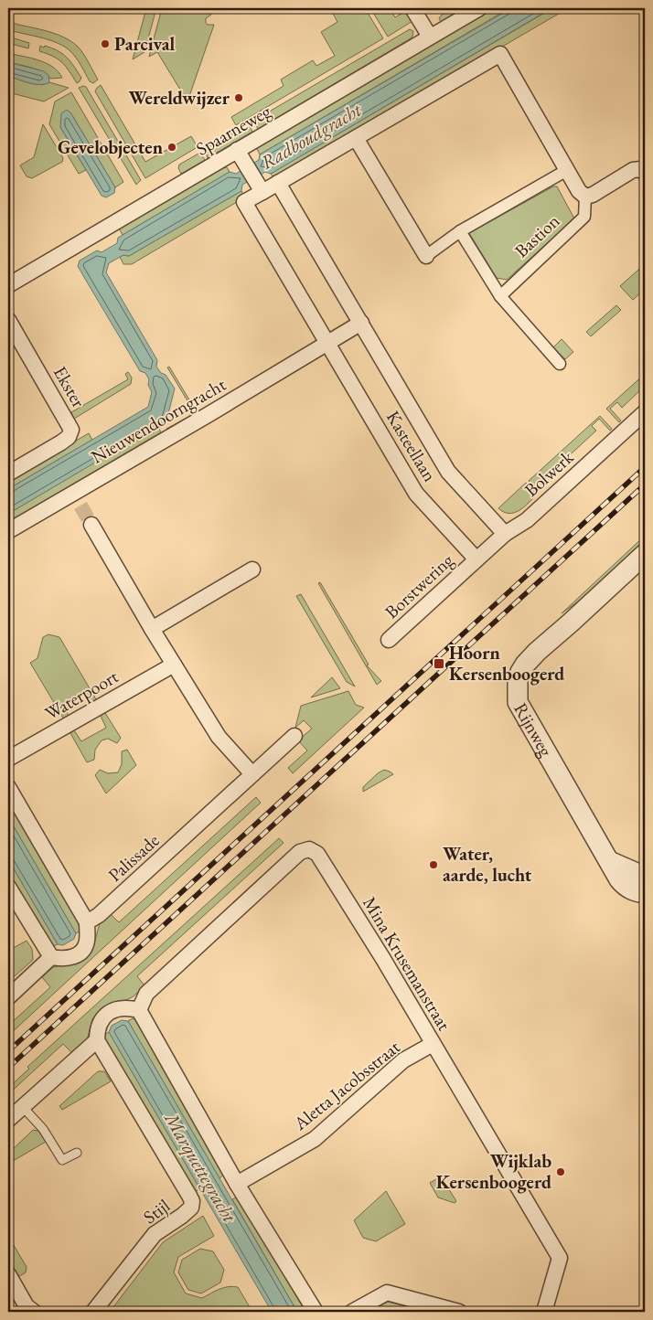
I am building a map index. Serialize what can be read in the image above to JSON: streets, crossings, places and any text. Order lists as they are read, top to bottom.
{
  "streets": {
    "street": [
      "Spaarneweg",
      "Bastion",
      "Ekster",
      "Nieuwendoorngracht",
      "Kasteellaan",
      "Bolwerk",
      "Borstwering",
      "Waterpoort",
      "Rijnweg",
      "Palissade",
      "Mina Krusemanstraat",
      "Aletta Jacobsstraat",
      "Stijl"
    ]
  },
  "crossings": [
    ["Nieuwendoorngracht", "Kasteellaan"],
    ["Kasteellaan", "Bolwerk"],
    ["Kasteellaan", "Borstwering"],
    ["Bolwerk", "Borstwering"],
    ["Mina Krusemanstraat", "Aletta Jacobsstraat"]
  ],
  "water": ["Radboudgracht", "Marquettegracht"],
  "places": {
    "other": [
      "Parcival",
      "Wereldwijzer",
      "Gevelobjecten",
      "Water, aarde, lucht",
      "Wijklab Kersenboogerd"
    ],
    "transit": ["Hoorn Kersenboogerd"]
  }
}
